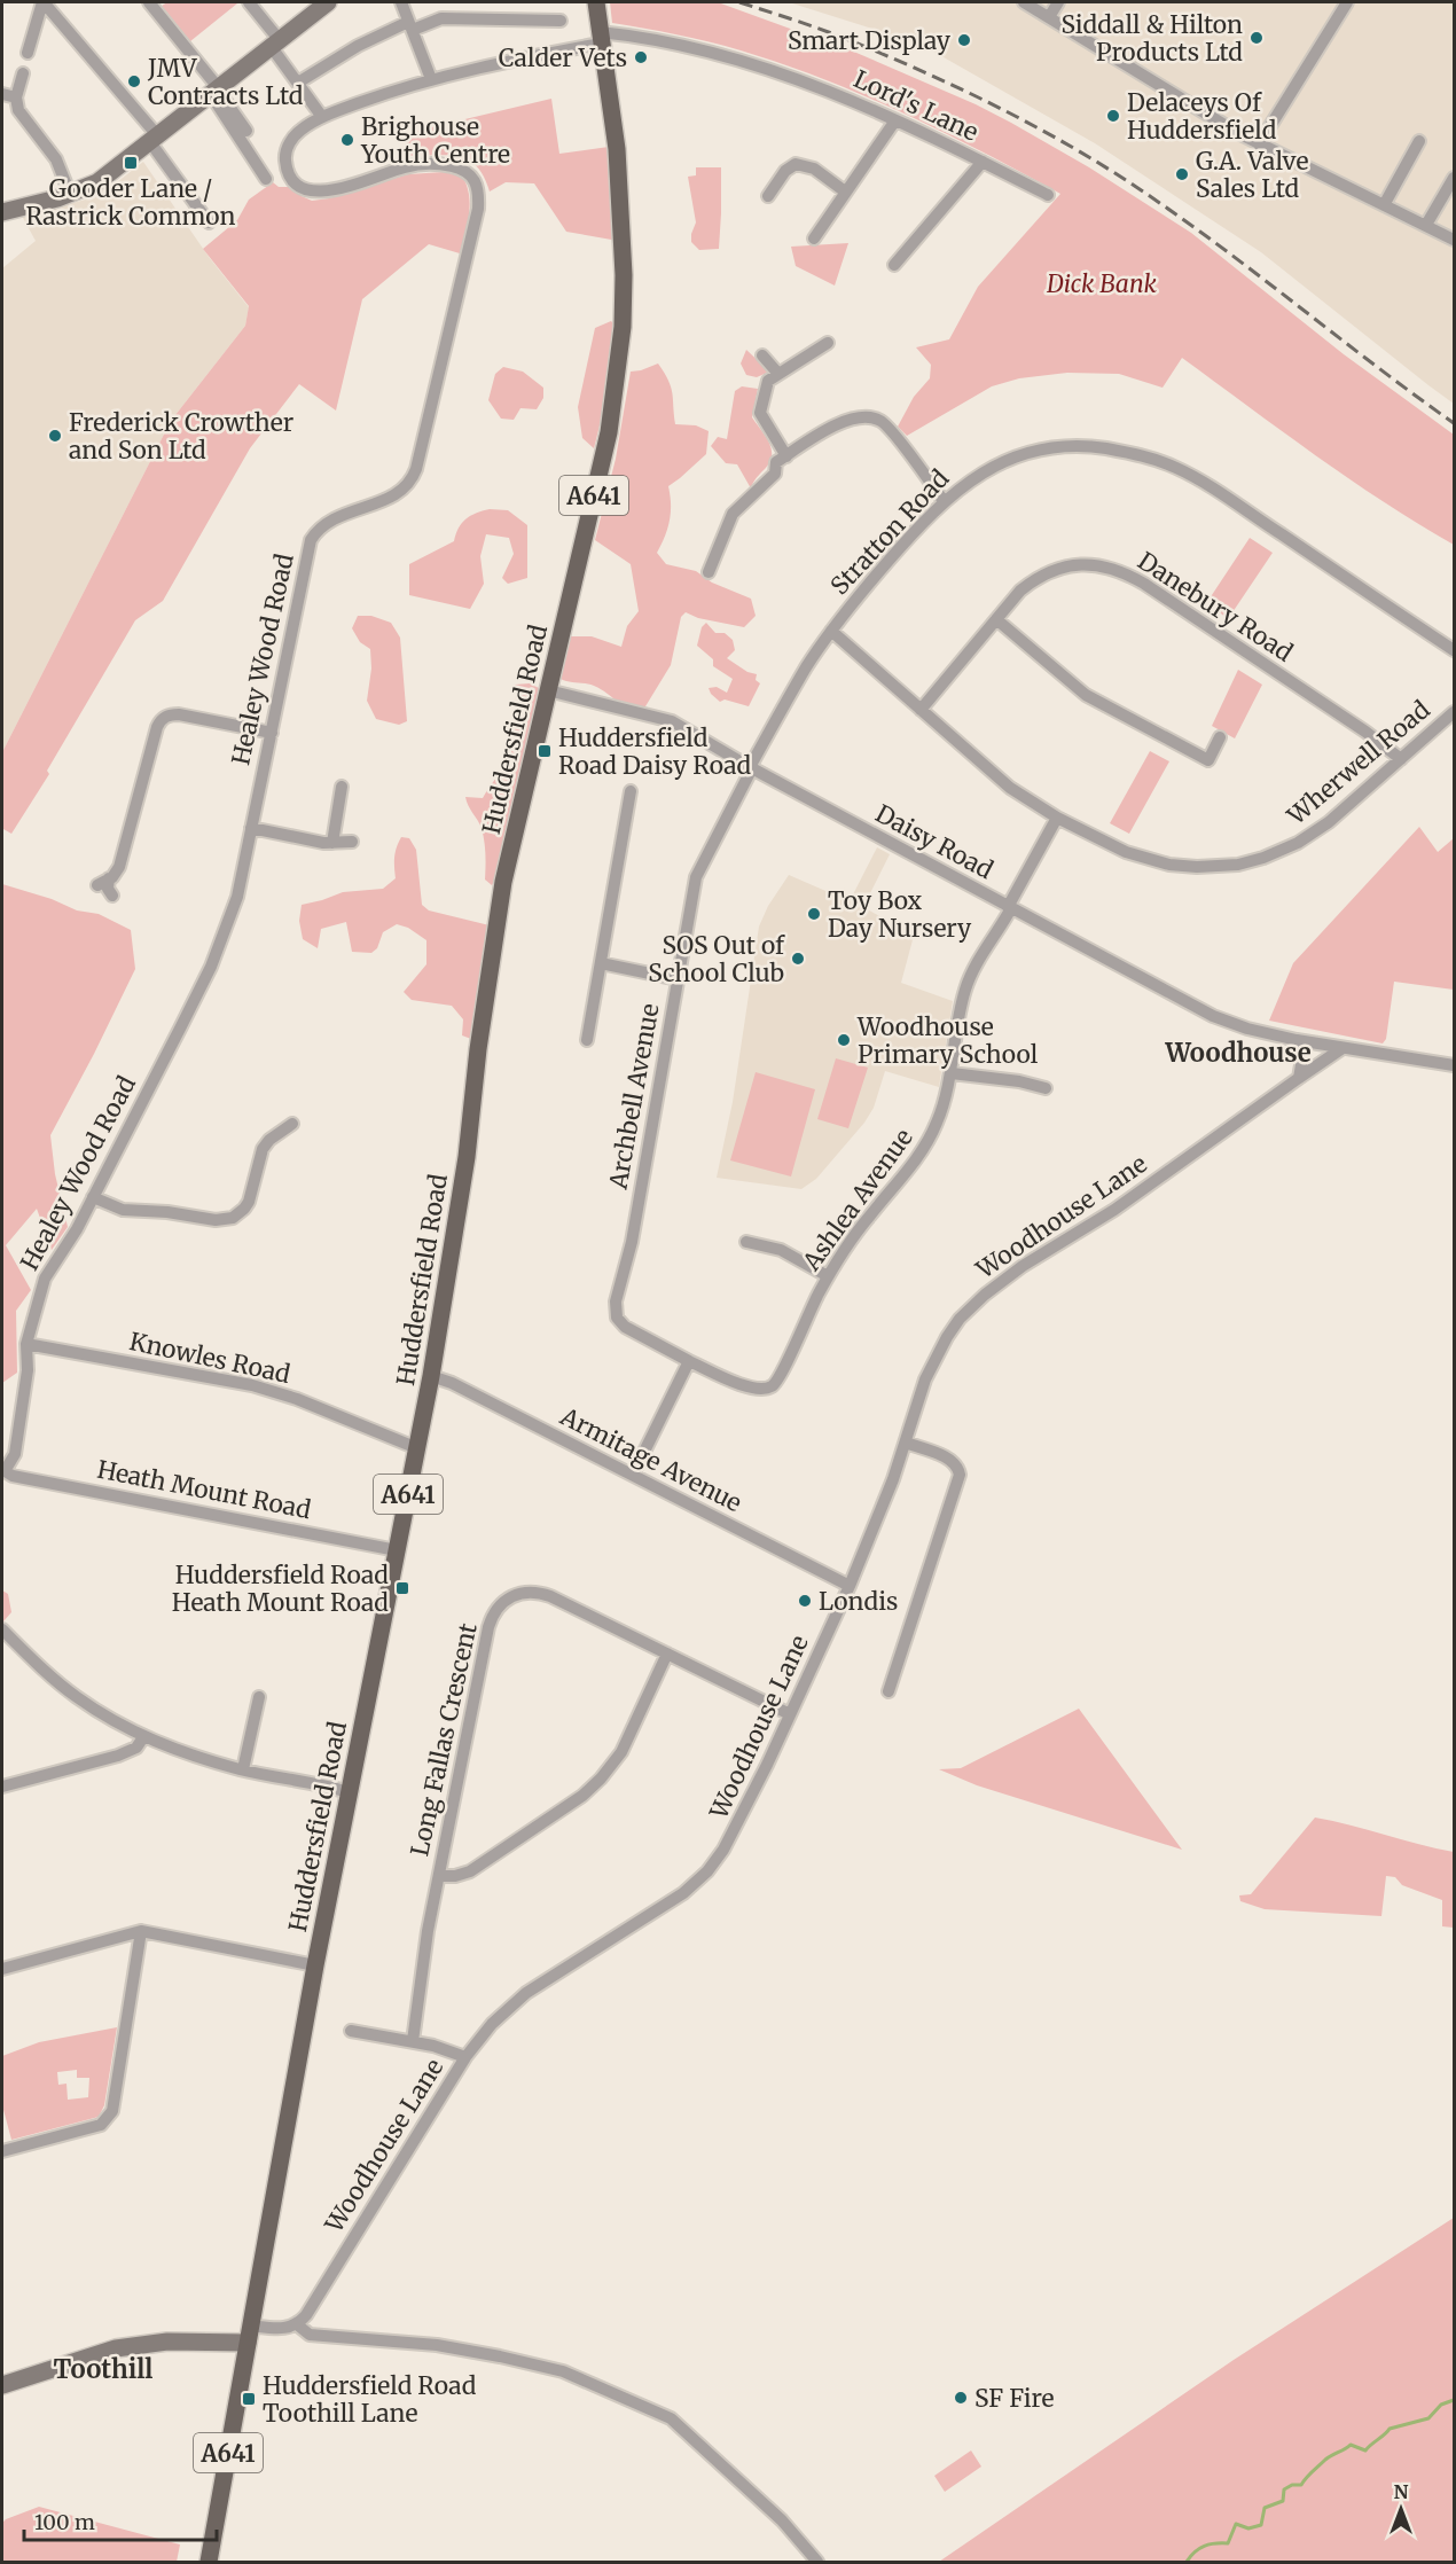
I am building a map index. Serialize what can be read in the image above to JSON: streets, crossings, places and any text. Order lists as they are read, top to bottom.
{
  "streets": {
    "main road": ["A641", "Huddersfield Road"],
    "street": [
      "Lord's Lane",
      "Stratton Road",
      "Danebury Road",
      "Healey Wood Road",
      "Wherwell Road",
      "Daisy Road",
      "Archbell Avenue",
      "Ashlea Avenue",
      "Woodhouse Lane",
      "Knowles Road",
      "Armitage Avenue",
      "Heath Mount Road",
      "Long Fallas Crescent"
    ]
  },
  "crossings": [
    ["Lord's Lane", "Healey Wood Road"],
    ["Lord's Lane", "Huddersfield Road"],
    ["Stratton Road", "Wherwell Road"],
    ["Stratton Road", "Daisy Road"],
    ["Stratton Road", "Archbell Avenue"],
    ["Danebury Road", "Wherwell Road"],
    ["Healey Wood Road", "Huddersfield Road"],
    ["Healey Wood Road", "Knowles Road"],
    ["Healey Wood Road", "Heath Mount Road"],
    ["Huddersfield Road", "Daisy Road"],
    ["Huddersfield Road", "Knowles Road"],
    ["Huddersfield Road", "Armitage Avenue"],
    ["Huddersfield Road", "Heath Mount Road"],
    ["Daisy Road", "Archbell Avenue"],
    ["Daisy Road", "Ashlea Avenue"],
    ["Archbell Avenue", "Ashlea Avenue"],
    ["Woodhouse Lane", "Armitage Avenue"],
    ["Woodhouse Lane", "Long Fallas Crescent"]
  ],
  "districts": ["Woodhouse", "Toothill"],
  "parks": ["Dick Bank"],
  "places": {
    "other": [
      "Siddall & Hilton Products Ltd",
      "Smart Display",
      "Calder Vets",
      "JMV Contracts Ltd",
      "Delaceys Of Huddersfield",
      "Brighouse Youth Centre",
      "G.A. Valve Sales Ltd",
      "Frederick Crowther and Son Ltd",
      "Toy Box Day Nursery",
      "SOS Out of School Club",
      "Woodhouse Primary School",
      "Londis",
      "SF Fire"
    ],
    "transit": [
      "Gooder Lane / Rastrick Common",
      "Huddersfield Road Daisy Road",
      "Huddersfield Road Heath Mount Road",
      "Huddersfield Road Toothill Lane"
    ]
  },
  "scale_bar": "100 m",
  "north": "top"
}
